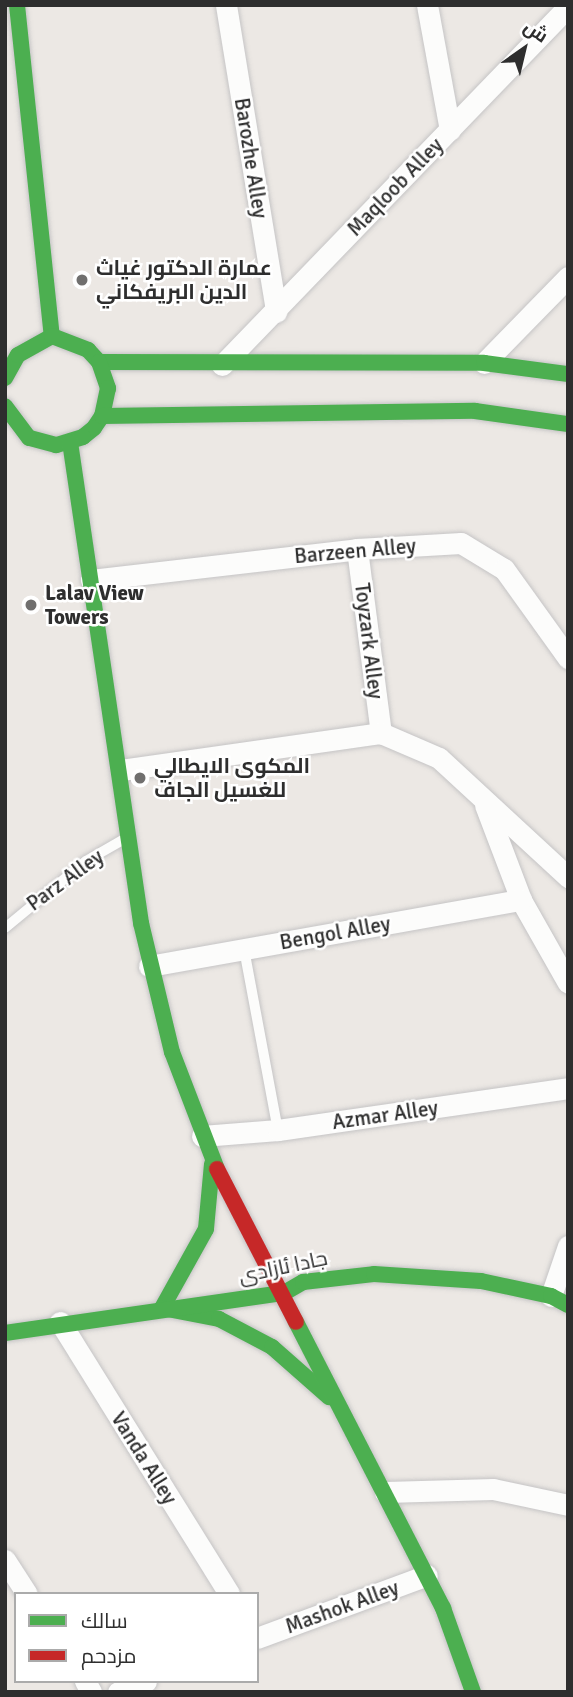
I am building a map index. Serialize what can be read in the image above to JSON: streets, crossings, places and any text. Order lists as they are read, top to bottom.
{
  "streets": {
    "street": [
      "Barozhe Alley",
      "Maqloob Alley",
      "Barzeen Alley",
      "Toyzark Alley",
      "Bengol Alley",
      "Azmar Alley",
      "جادا ئازادی",
      "Vanda Alley",
      "Mashok Alley"
    ],
    "lane": ["Parz Alley"]
  },
  "crossings": [
    ["Barozhe Alley", "Maqloob Alley"],
    ["Barzeen Alley", "Toyzark Alley"],
    ["جادا ئازادی", "Vanda Alley"]
  ],
  "places": ["عمارة الدكتور غياث الدين البريفكاني", "Lalav View Towers", "المكوى الايطالي للغسيل الجاف"],
  "legend": ["سالك", "مزدحم"],
  "north": "top right"
}
